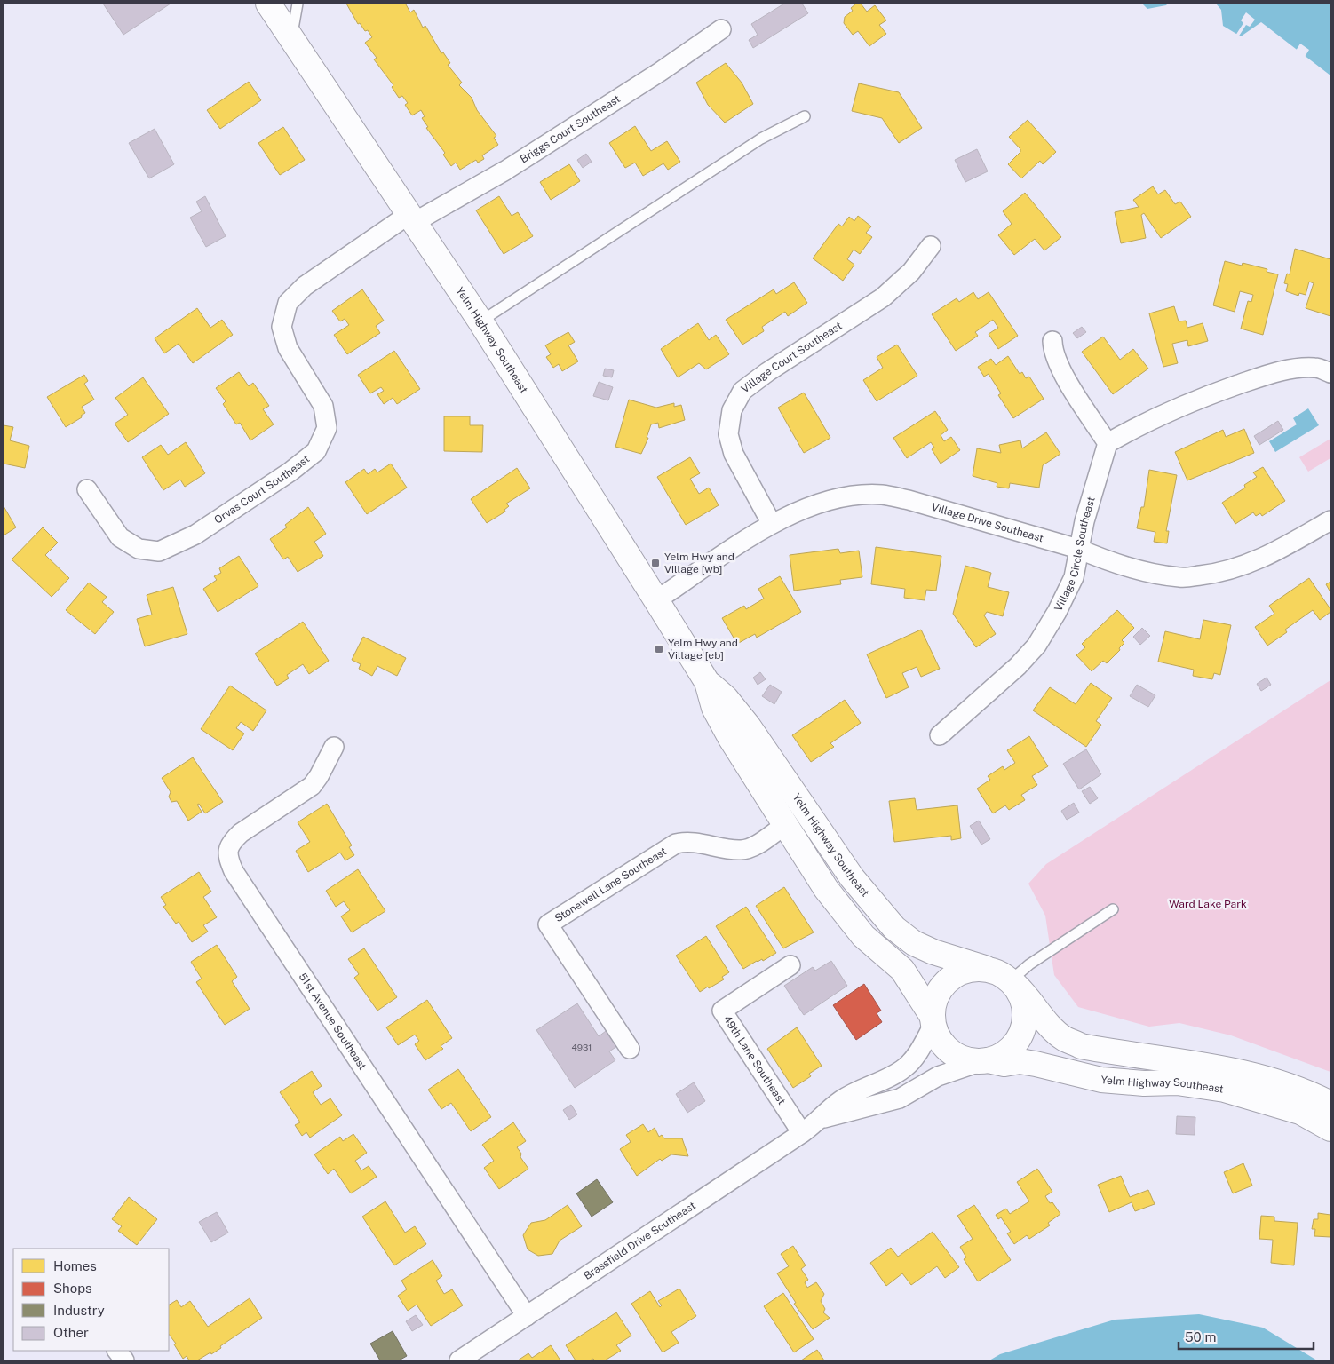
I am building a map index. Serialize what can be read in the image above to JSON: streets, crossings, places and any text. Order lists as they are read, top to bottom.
{
  "streets": {
    "main road": ["Yelm Highway Southeast"],
    "street": [
      "Briggs Court Southeast",
      "Village Court Southeast",
      "Orvas Court Southeast",
      "Village Drive Southeast",
      "Village Circle Southeast",
      "Stonewell Lane Southeast",
      "51st Avenue Southeast",
      "49th Lane Southeast",
      "Brassfield Drive Southeast"
    ]
  },
  "crossings": [
    ["Briggs Court Southeast", "Yelm Highway Southeast"],
    ["Briggs Court Southeast", "Orvas Court Southeast"],
    ["Yelm Highway Southeast", "Orvas Court Southeast"],
    ["Yelm Highway Southeast", "Village Drive Southeast"],
    ["Yelm Highway Southeast", "Stonewell Lane Southeast"],
    ["Yelm Highway Southeast", "Brassfield Drive Southeast"],
    ["Village Court Southeast", "Village Drive Southeast"],
    ["Village Drive Southeast", "Village Circle Southeast"],
    ["51st Avenue Southeast", "Brassfield Drive Southeast"],
    ["49th Lane Southeast", "Brassfield Drive Southeast"]
  ],
  "parks": ["Ward Lake Park"],
  "places": {
    "transit": ["Yelm Hwy and Village [wb]", "Yelm Hwy and Village [eb]"]
  },
  "house_numbers": ["4931"],
  "legend": [
    "Homes",
    "Shops",
    "Industry",
    "Other"
  ],
  "scale_bar": "50 m"
}
